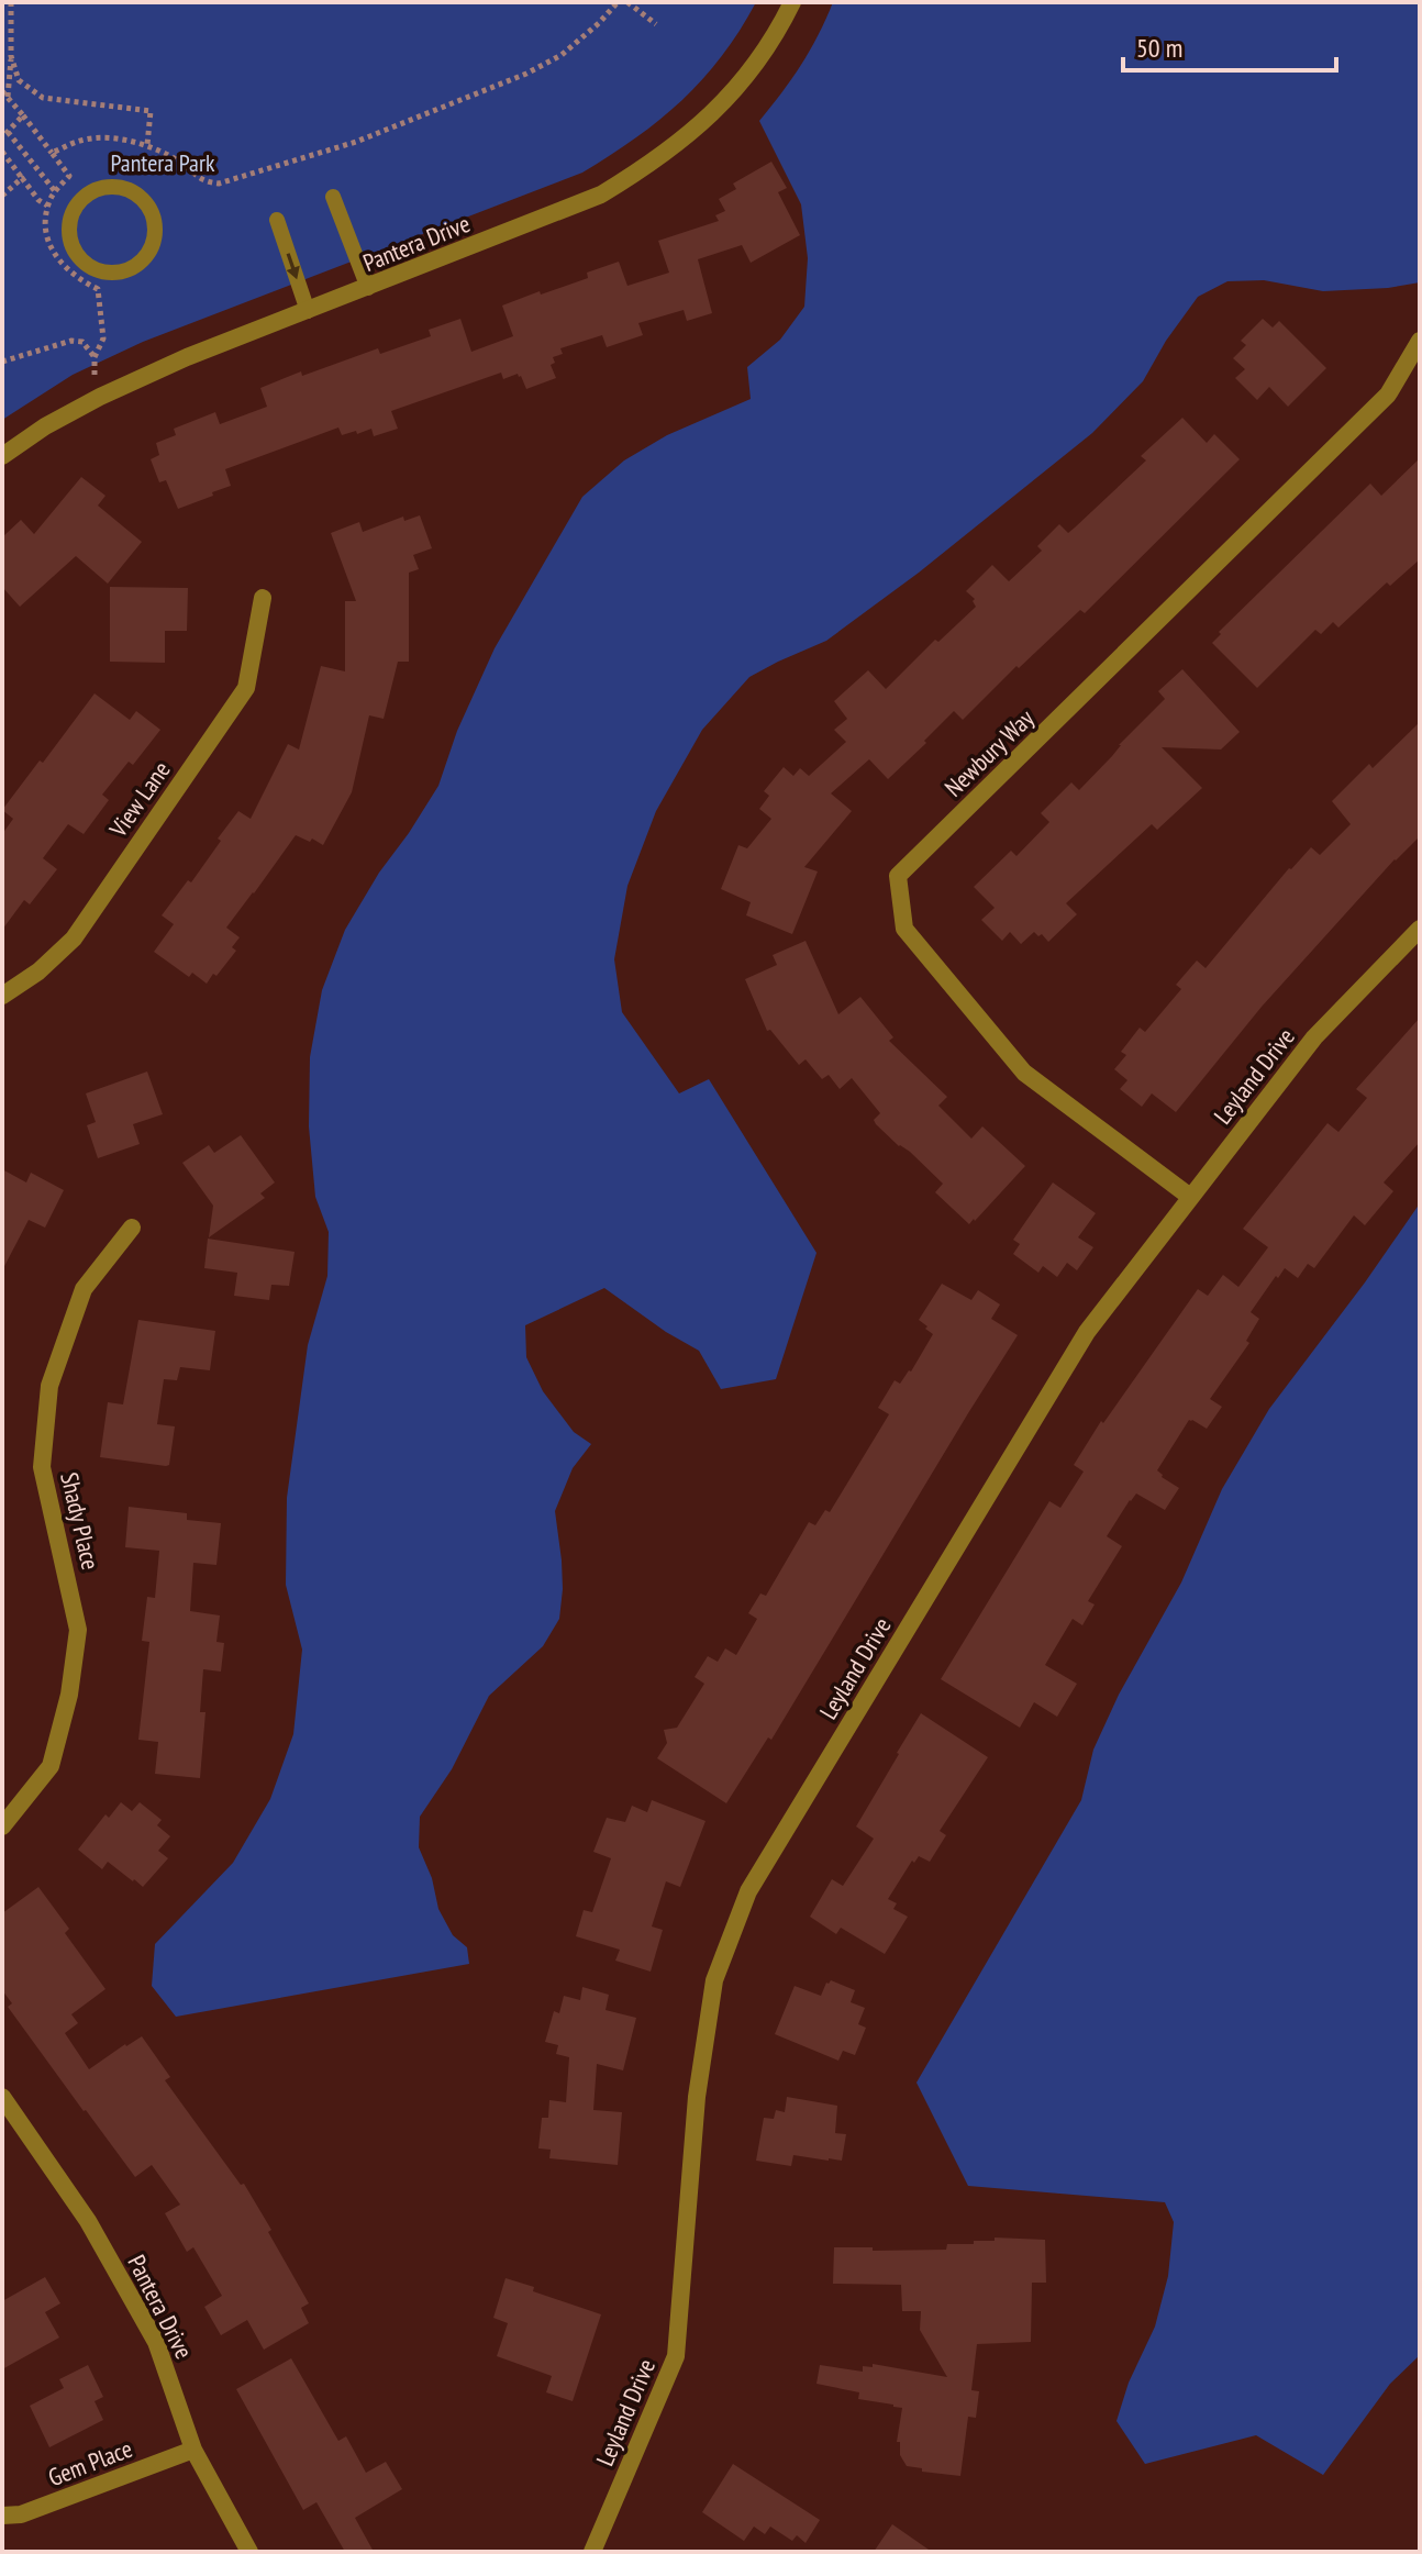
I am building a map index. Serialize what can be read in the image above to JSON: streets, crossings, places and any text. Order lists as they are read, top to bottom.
{
  "streets": {
    "street": [
      "Pantera Drive",
      "Newbury Way",
      "View Lane",
      "Leyland Drive",
      "Shady Place",
      "Gem Place"
    ]
  },
  "crossings": [
    ["Pantera Drive", "Gem Place"],
    ["Newbury Way", "Leyland Drive"]
  ],
  "parks": ["Pantera Park"],
  "scale_bar": "50 m"
}
